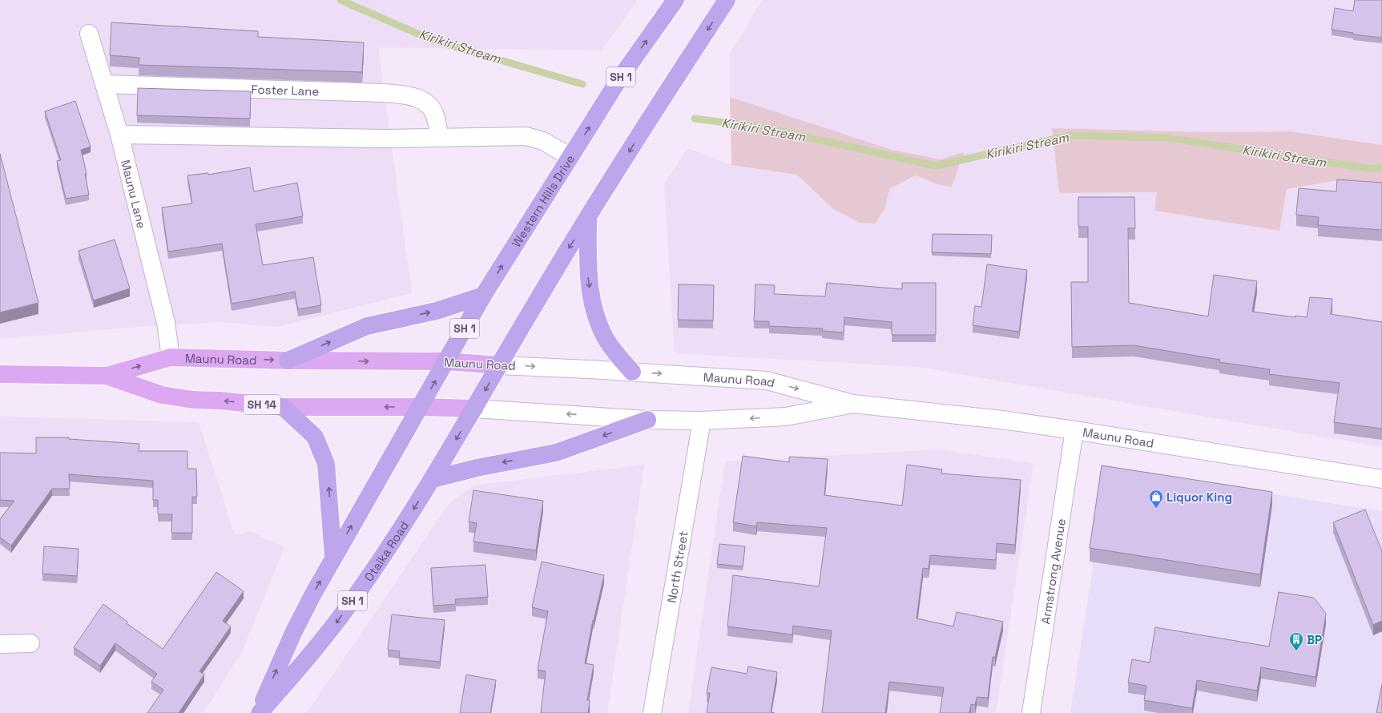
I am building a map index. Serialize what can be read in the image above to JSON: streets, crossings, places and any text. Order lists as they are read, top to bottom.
{
  "streets": {
    "highway": ["SH 1", "Western Hills Drive", "Otaika Road"],
    "main road": ["Maunu Road", "SH 14"],
    "street": [
      "Foster Lane",
      "Maunu Lane",
      "North Street",
      "Armstrong Avenue"
    ]
  },
  "crossings": [
    ["SH 1", "Maunu Road"],
    ["SH 1", "Otaika Road"],
    ["Foster Lane", "Maunu Lane"],
    ["Maunu Lane", "Maunu Road"],
    ["Western Hills Drive", "Maunu Road"],
    ["Western Hills Drive", "Otaika Road"],
    ["Maunu Road", "Otaika Road"],
    ["Maunu Road", "North Street"],
    ["Maunu Road", "Armstrong Avenue"]
  ],
  "water": ["Kirikiri Stream"],
  "places": {
    "shop": ["Liquor King"],
    "building": ["BP"]
  }
}
